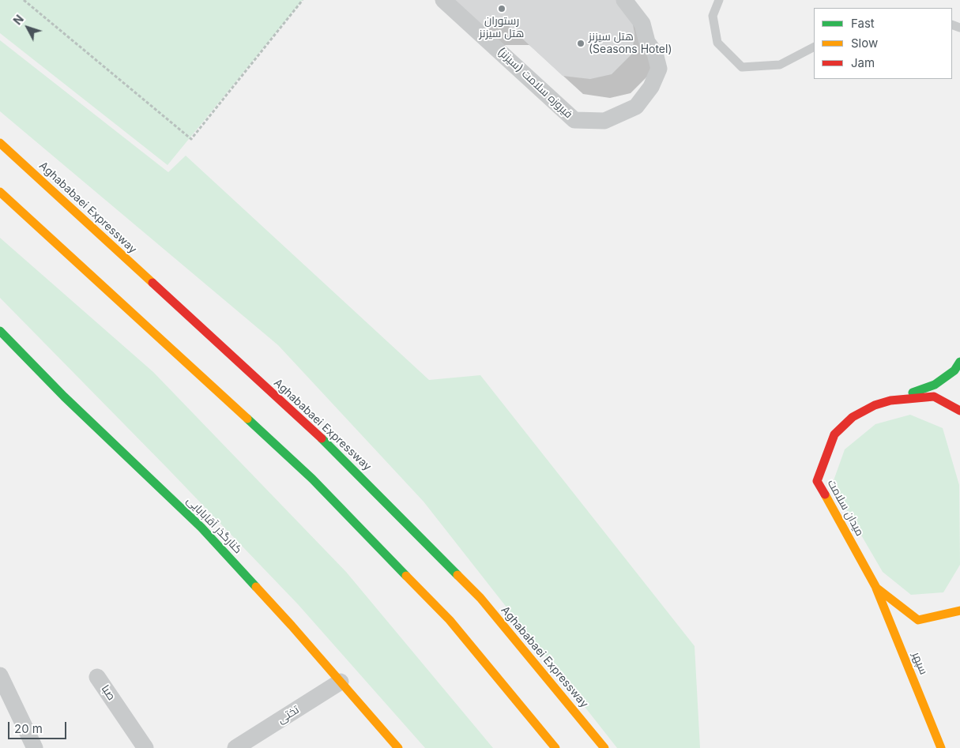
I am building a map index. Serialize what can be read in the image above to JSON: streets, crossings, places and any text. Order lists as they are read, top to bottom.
{
  "streets": {
    "main road": [
      "Aghababaei Expressway",
      "میدان سلامت",
      "کنارگذر آقابابایی",
      "سپهر"
    ],
    "street": ["فیروزه سلامت (سیزنز)", "صبا", "تختی"]
  },
  "crossings": [
    ["میدان سلامت", "سپهر"],
    ["کنارگذر آقابابایی", "تختی"]
  ],
  "places": ["رستوران هتل سیزنز", "هتل سیزنز (Seasons Hotel)"],
  "legend": ["Fast", "Slow", "Jam"],
  "scale_bar": "20 m",
  "north": "top left"
}
